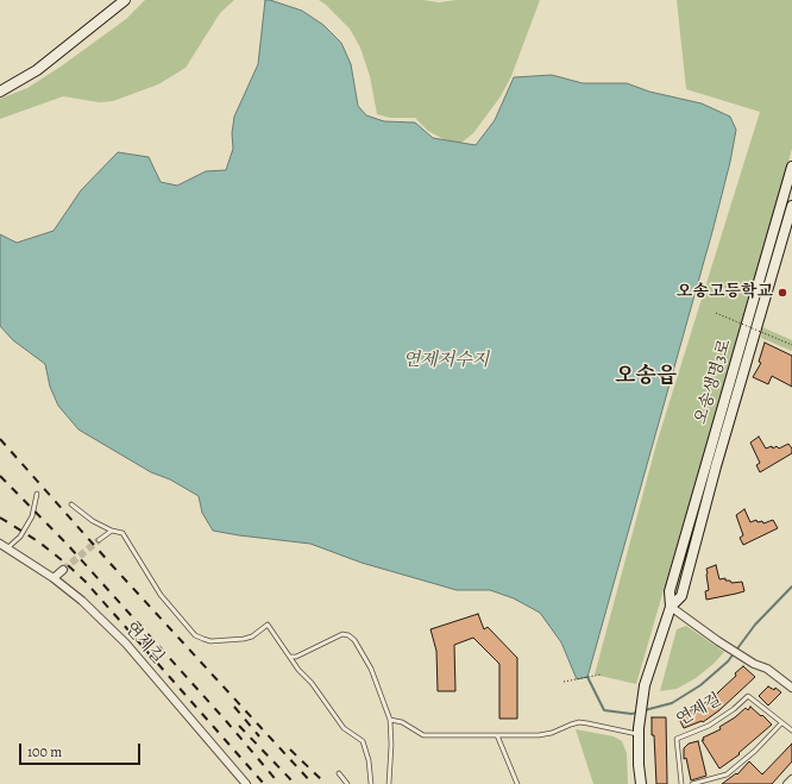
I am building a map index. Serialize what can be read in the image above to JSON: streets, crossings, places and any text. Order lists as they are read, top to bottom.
{
  "streets": {
    "street": ["오송생명3로", "연제길"]
  },
  "districts": ["오송읍"],
  "water": ["연제저수지"],
  "places": ["오송고등학교"],
  "scale_bar": "100 m"
}
